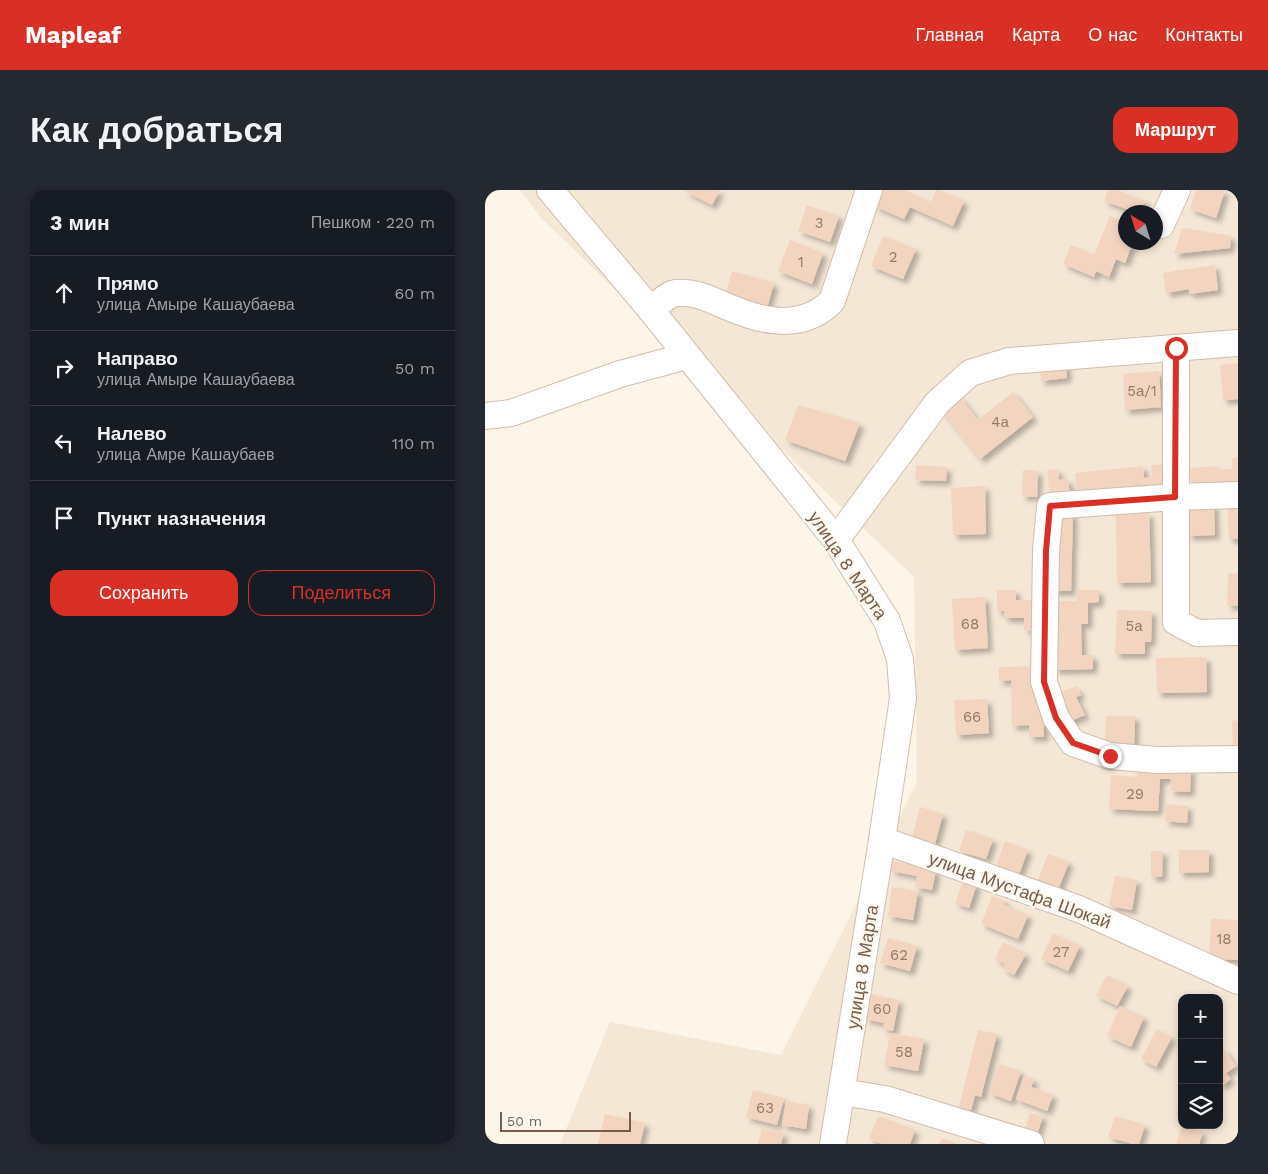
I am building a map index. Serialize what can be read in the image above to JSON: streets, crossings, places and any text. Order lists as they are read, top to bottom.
{
  "streets": {
    "street": ["улица 8 Марта", "улица Мустафа Шокай"]
  },
  "crossings": [
    ["улица 8 Марта", "улица Мустафа Шокай"]
  ],
  "house_numbers": [
    "3",
    "2",
    "1",
    "5а/1",
    "4а",
    "68",
    "5а",
    "66",
    "29",
    "18",
    "27",
    "62",
    "60",
    "58",
    "63"
  ],
  "scale_bar": "50 m",
  "north": "top left",
  "page": {
    "header": "Mapleaf",
    "nav": [
      "Главная",
      "Карта",
      "О нас",
      "Контакты"
    ],
    "buttons": [
      "Маршрут",
      ["Сохранить", "Поделиться"]
    ],
    "title": "Как добраться",
    "heading": ["3 мин", "Пешком · 220 m"],
    "list": [
      ["Прямо", "улица Амыре Кашаубаева", "60 m"],
      ["Направо", "улица Амыре Кашаубаева", "50 m"],
      ["Налево", "улица Амре Кашаубаев", "110 m"],
      "Пункт назначения"
    ],
    "map_buttons": ["+", "−"],
    "scale": "50 m"
  }
}
